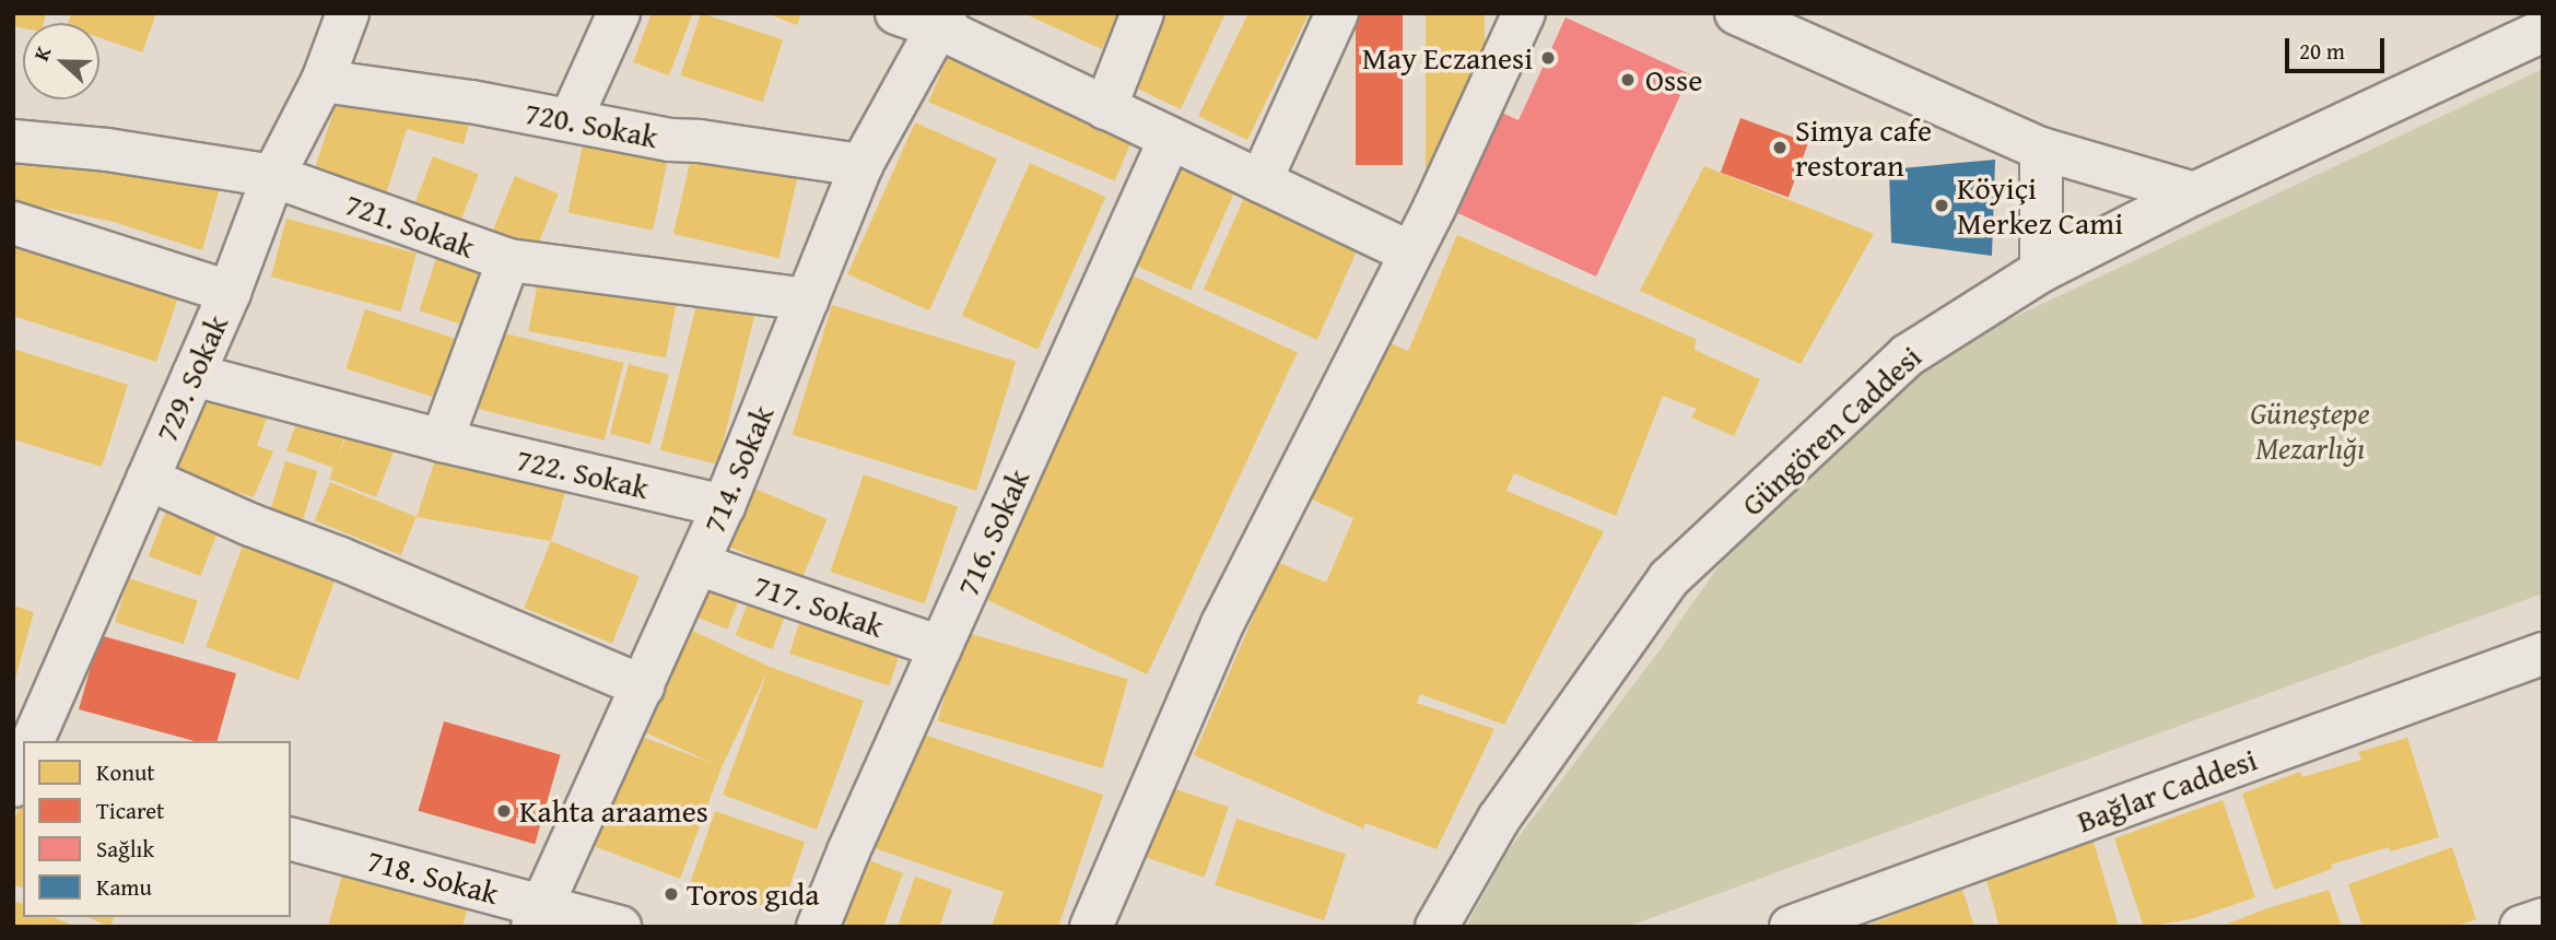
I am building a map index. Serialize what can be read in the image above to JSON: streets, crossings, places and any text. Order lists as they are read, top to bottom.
{
  "streets": {
    "street": [
      "720. Sokak",
      "721. Sokak",
      "729. Sokak",
      "Güngören Caddesi",
      "714. Sokak",
      "722. Sokak",
      "716. Sokak",
      "717. Sokak",
      "Bağlar Caddesi",
      "718. Sokak"
    ]
  },
  "crossings": [
    ["720. Sokak", "729. Sokak"],
    ["720. Sokak", "714. Sokak"],
    ["721. Sokak", "729. Sokak"],
    ["721. Sokak", "714. Sokak"],
    ["729. Sokak", "722. Sokak"],
    ["714. Sokak", "722. Sokak"],
    ["714. Sokak", "717. Sokak"],
    ["714. Sokak", "718. Sokak"],
    ["716. Sokak", "717. Sokak"]
  ],
  "parks": ["Güneştepe Mezarlığı"],
  "places": [
    "May Eczanesi",
    "Osse",
    "Simya cafe restoran",
    "Köyiçi Merkez Cami",
    "Kahta araames",
    "Toros gıda"
  ],
  "legend": [
    "Konut",
    "Ticaret",
    "Sağlık",
    "Kamu"
  ],
  "scale_bar": "20 m",
  "north": "left"
}
